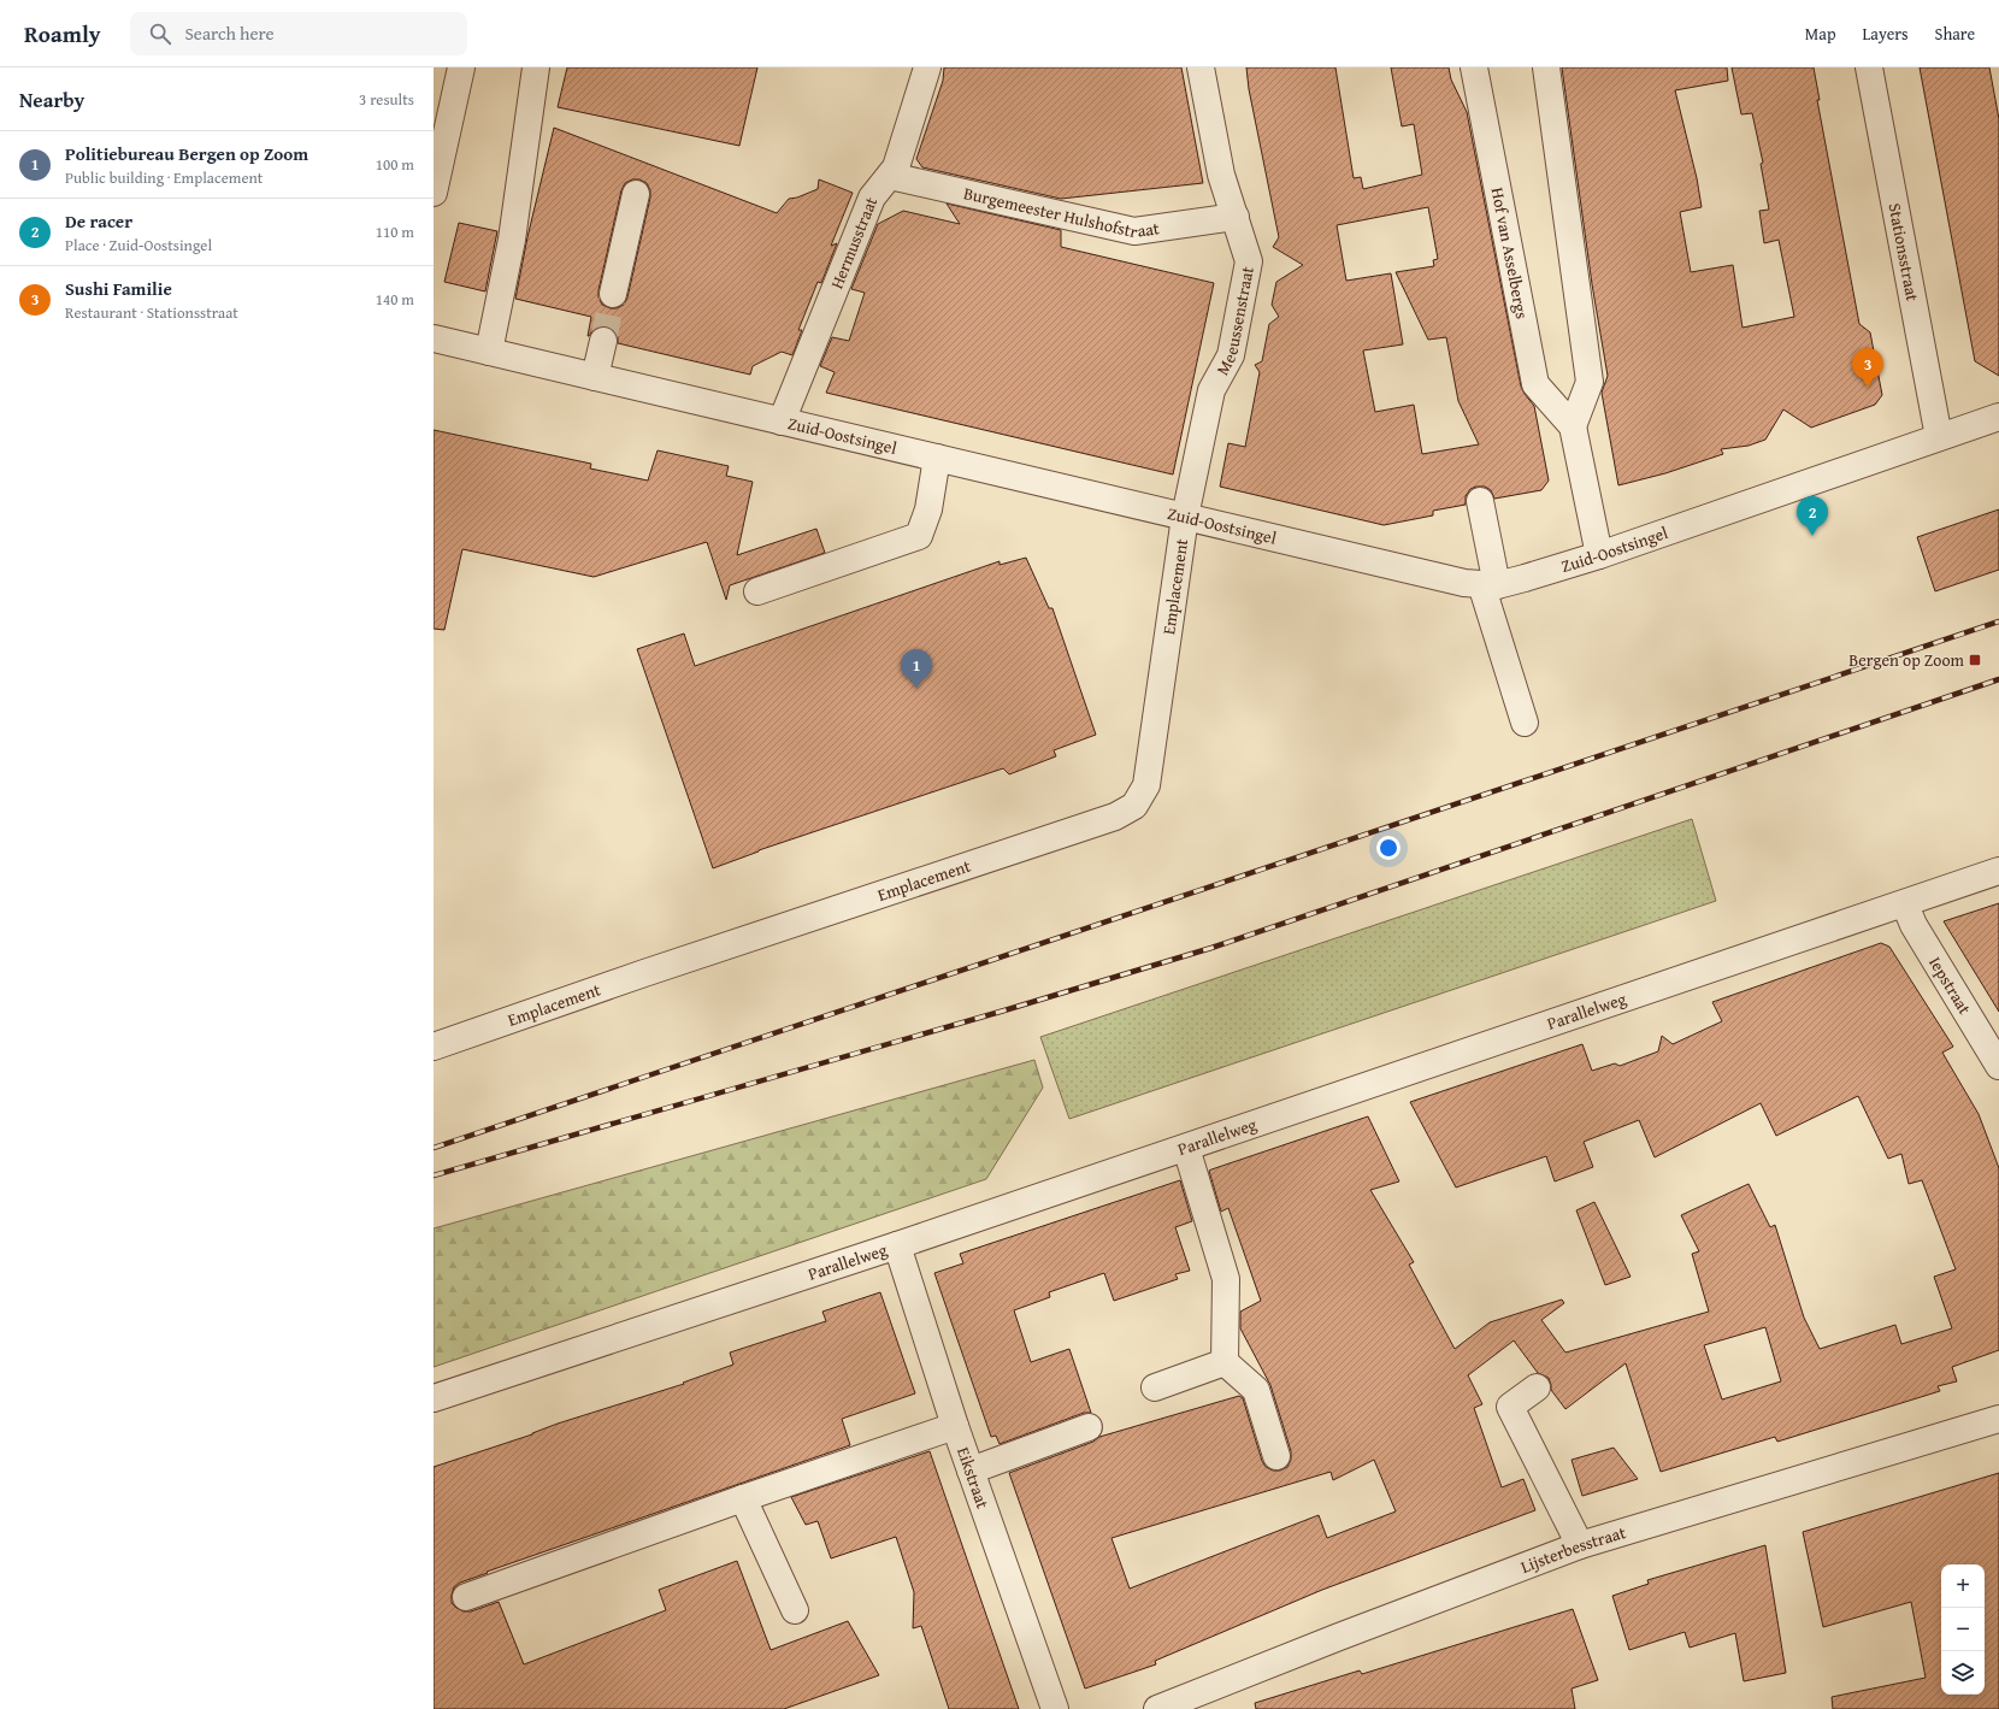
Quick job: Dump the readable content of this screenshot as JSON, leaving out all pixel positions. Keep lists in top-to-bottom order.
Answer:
{
  "streets": {
    "street": [
      "Burgemeester Hulshofstraat",
      "Hermusstraat",
      "Stationsstraat",
      "Hof van Asselbergs",
      "Meeussenstraat",
      "Zuid-Oostsingel",
      "Emplacement",
      "Iepstraat",
      "Parallelweg",
      "Eikstraat",
      "Lijsterbesstraat"
    ]
  },
  "crossings": [
    ["Burgemeester Hulshofstraat", "Hermusstraat"],
    ["Burgemeester Hulshofstraat", "Meeussenstraat"],
    ["Hermusstraat", "Zuid-Oostsingel"],
    ["Stationsstraat", "Zuid-Oostsingel"],
    ["Hof van Asselbergs", "Zuid-Oostsingel"],
    ["Meeussenstraat", "Zuid-Oostsingel"],
    ["Meeussenstraat", "Emplacement"],
    ["Zuid-Oostsingel", "Emplacement"],
    ["Iepstraat", "Parallelweg"],
    ["Parallelweg", "Eikstraat"]
  ],
  "places": {
    "transit": ["Bergen op Zoom"]
  },
  "page": {
    "header": "Roamly",
    "search": "Search here",
    "nav": ["Map", "Layers", "Share"],
    "heading": ["Nearby", "3 results"],
    "list": [
      {
        "mark": "1",
        "name": "Politiebureau Bergen op Zoom",
        "note": "Public building · Emplacement",
        "value": "100 m"
      },
      {
        "mark": "2",
        "name": "De racer",
        "note": "Place · Zuid-Oostsingel",
        "value": "110 m"
      },
      {
        "mark": "3",
        "name": "Sushi Familie",
        "note": "Restaurant · Stationsstraat",
        "value": "140 m"
      }
    ],
    "pins": ["3", "2", "1"],
    "map_buttons": ["+", "−"]
  }
}
